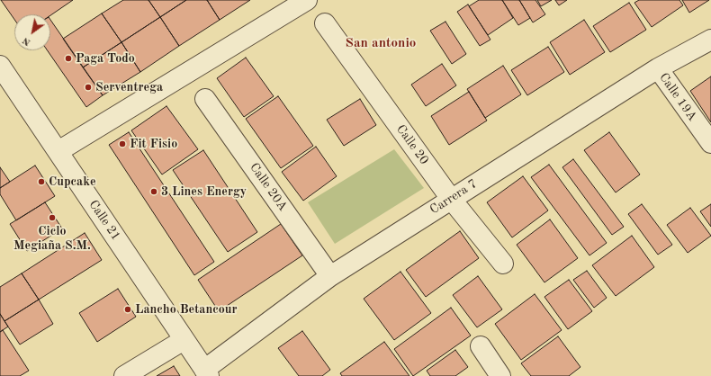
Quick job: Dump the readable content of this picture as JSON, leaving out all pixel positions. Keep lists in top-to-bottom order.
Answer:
{
  "streets": {
    "street": [
      "Calle 19A",
      "Calle 20",
      "Calle 20A",
      "Carrera 7",
      "Calle 21"
    ]
  },
  "crossings": [
    ["Calle 19A", "Carrera 7"],
    ["Calle 20", "Carrera 7"],
    ["Calle 20A", "Carrera 7"],
    ["Carrera 7", "Calle 21"]
  ],
  "districts": ["San antonio"],
  "places": [
    "Paga Todo",
    "Serventrega",
    "Fit Fisio",
    "Cupcake",
    "3 Lines Energy",
    "Ciclo Megiaña S.M.",
    "Lancho Betancour"
  ],
  "north": "bottom left"
}
